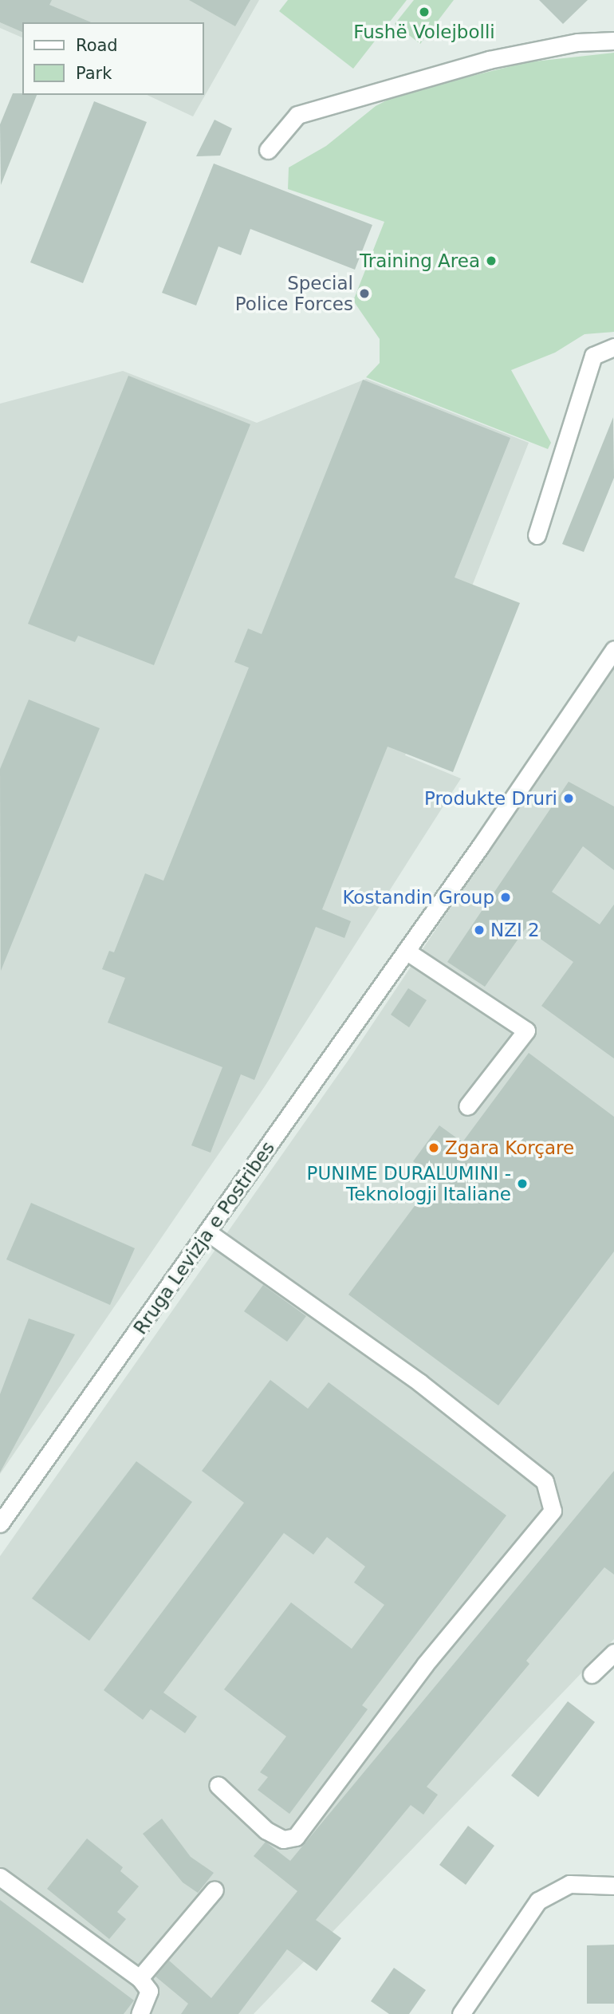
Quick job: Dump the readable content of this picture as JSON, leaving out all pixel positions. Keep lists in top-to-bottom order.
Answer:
{
  "streets": {
    "street": ["Rruga Levizja e Postribes"]
  },
  "places": [
    "Fushë Volejbolli",
    "Training Area",
    "Special Police Forces",
    "Produkte Druri",
    "Kostandin Group",
    "NZI 2",
    "Zgara Korçare",
    "PUNIME DURALUMINI - Teknologji Italiane"
  ],
  "legend": ["Road", "Park"]
}
